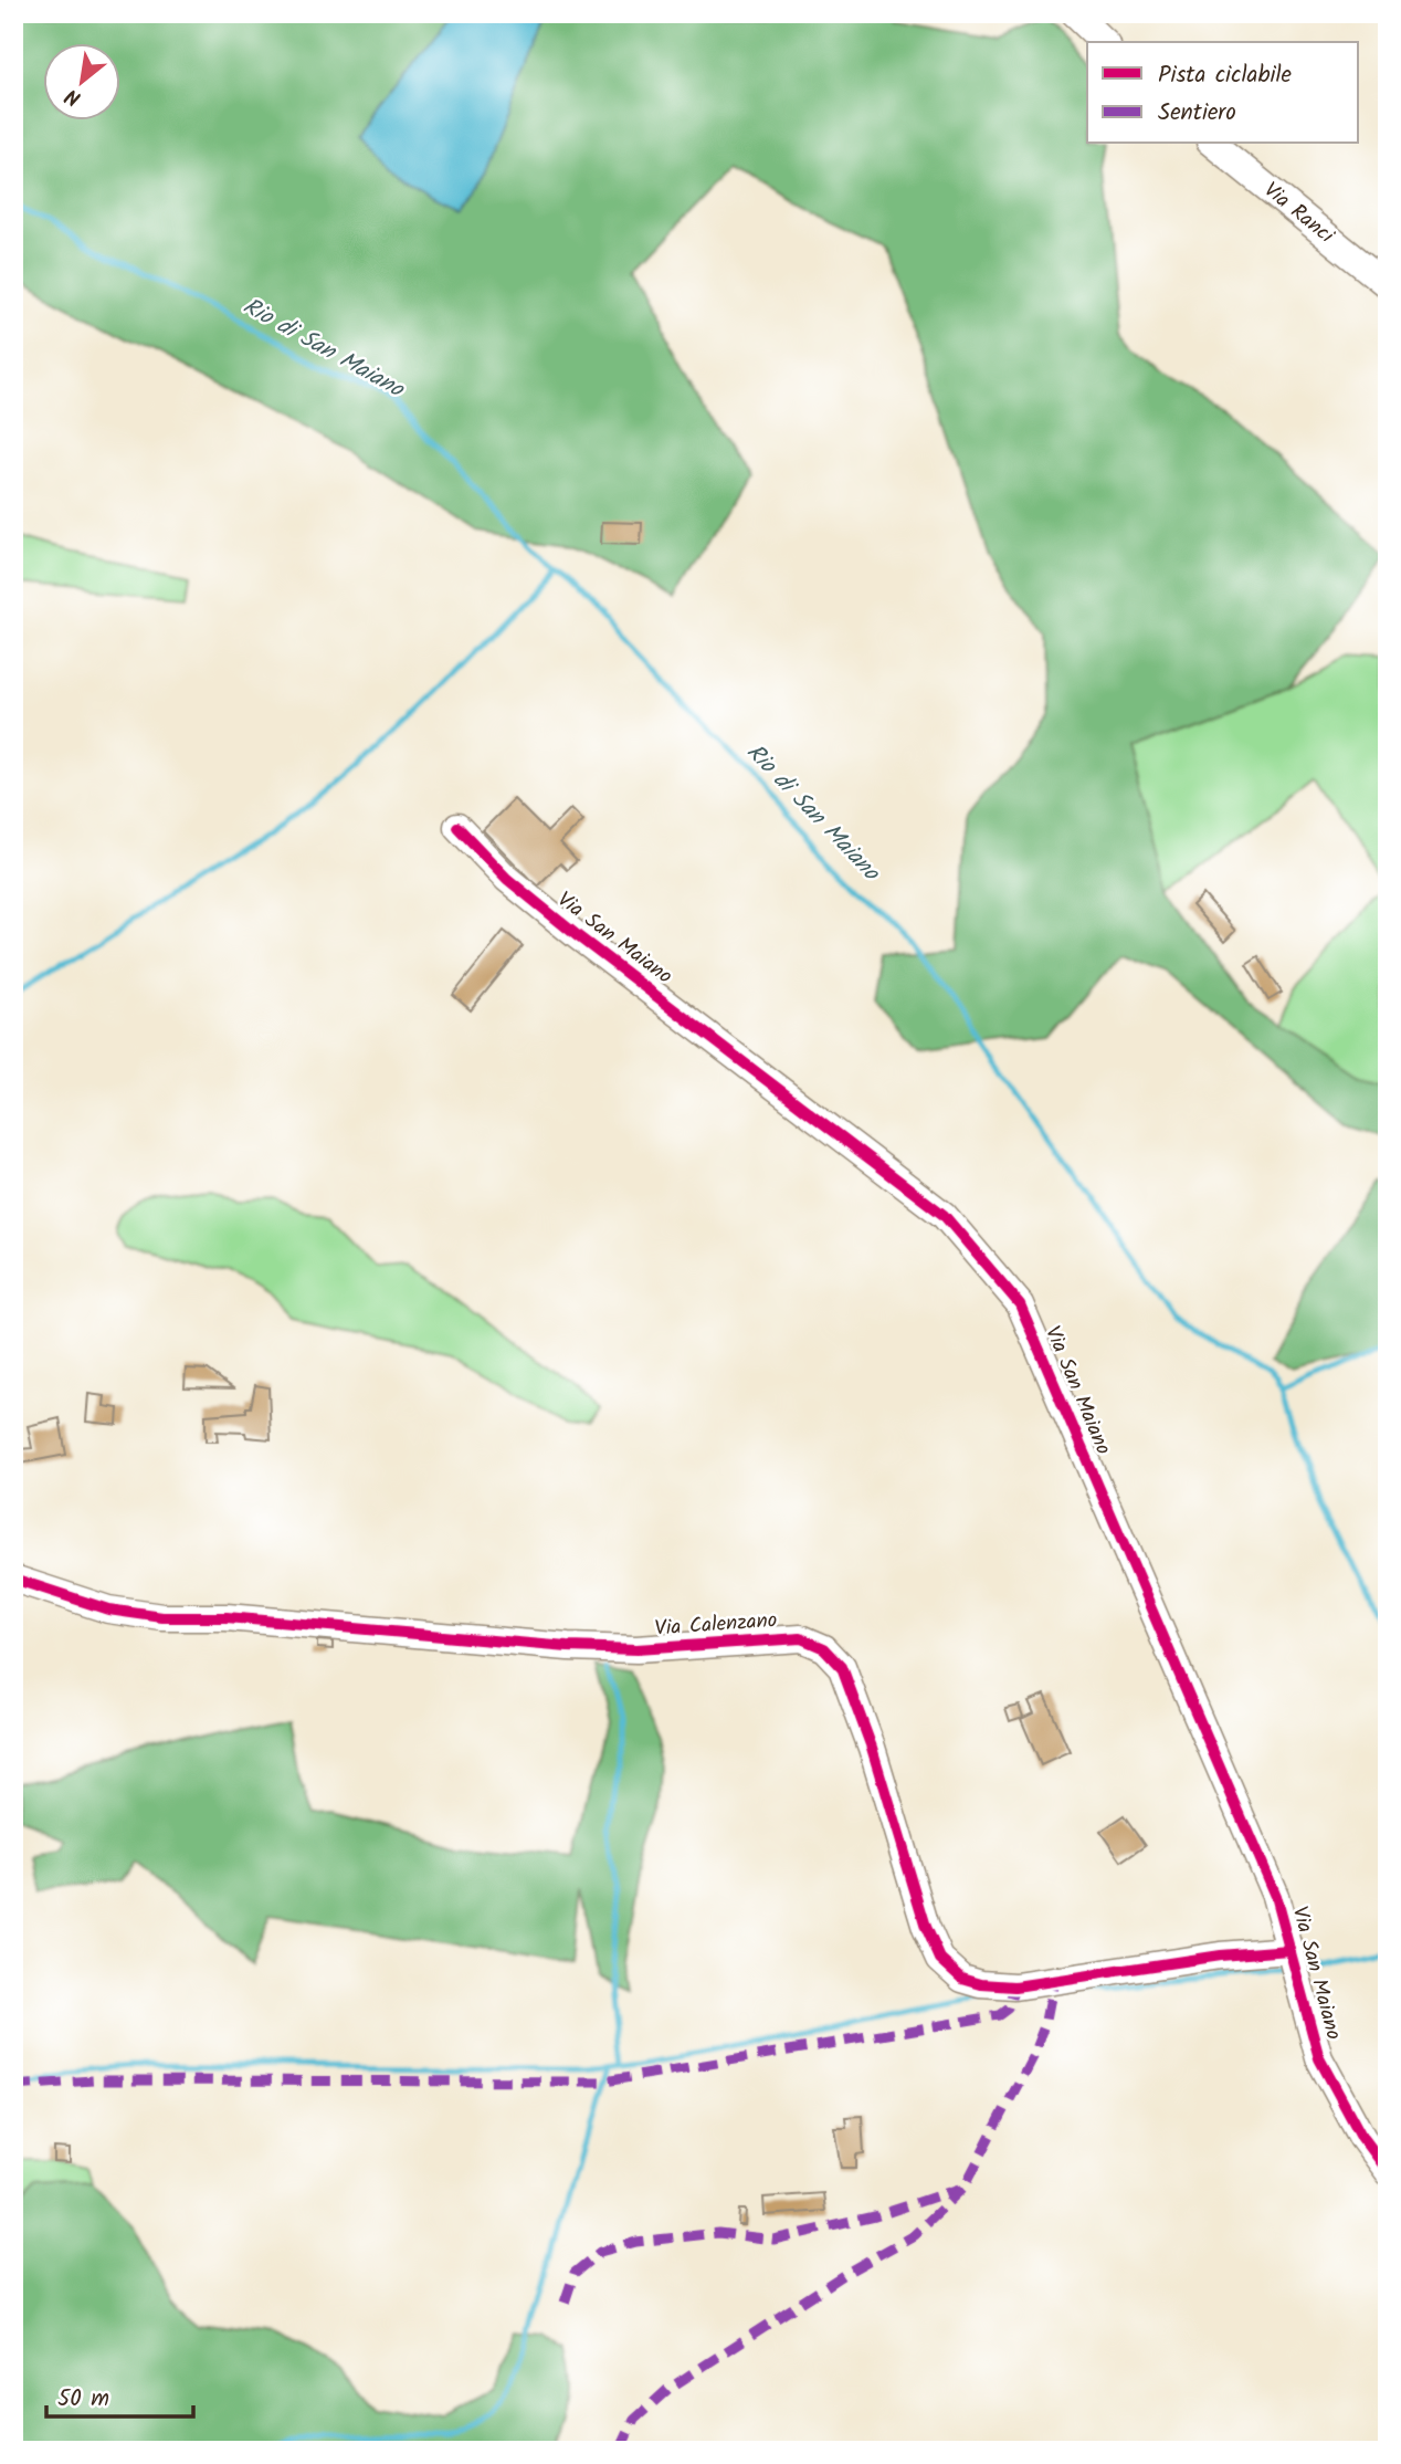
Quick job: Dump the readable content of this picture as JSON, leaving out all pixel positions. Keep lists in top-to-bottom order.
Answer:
{
  "streets": {
    "street": ["Via Ranci", "Via San Maiano", "Via Calenzano"]
  },
  "crossings": [
    ["Via San Maiano", "Via Calenzano"]
  ],
  "water": ["Rio di San Maiano"],
  "legend": ["Pista ciclabile", "Sentiero"],
  "scale_bar": "50 m",
  "north": "bottom left"
}
